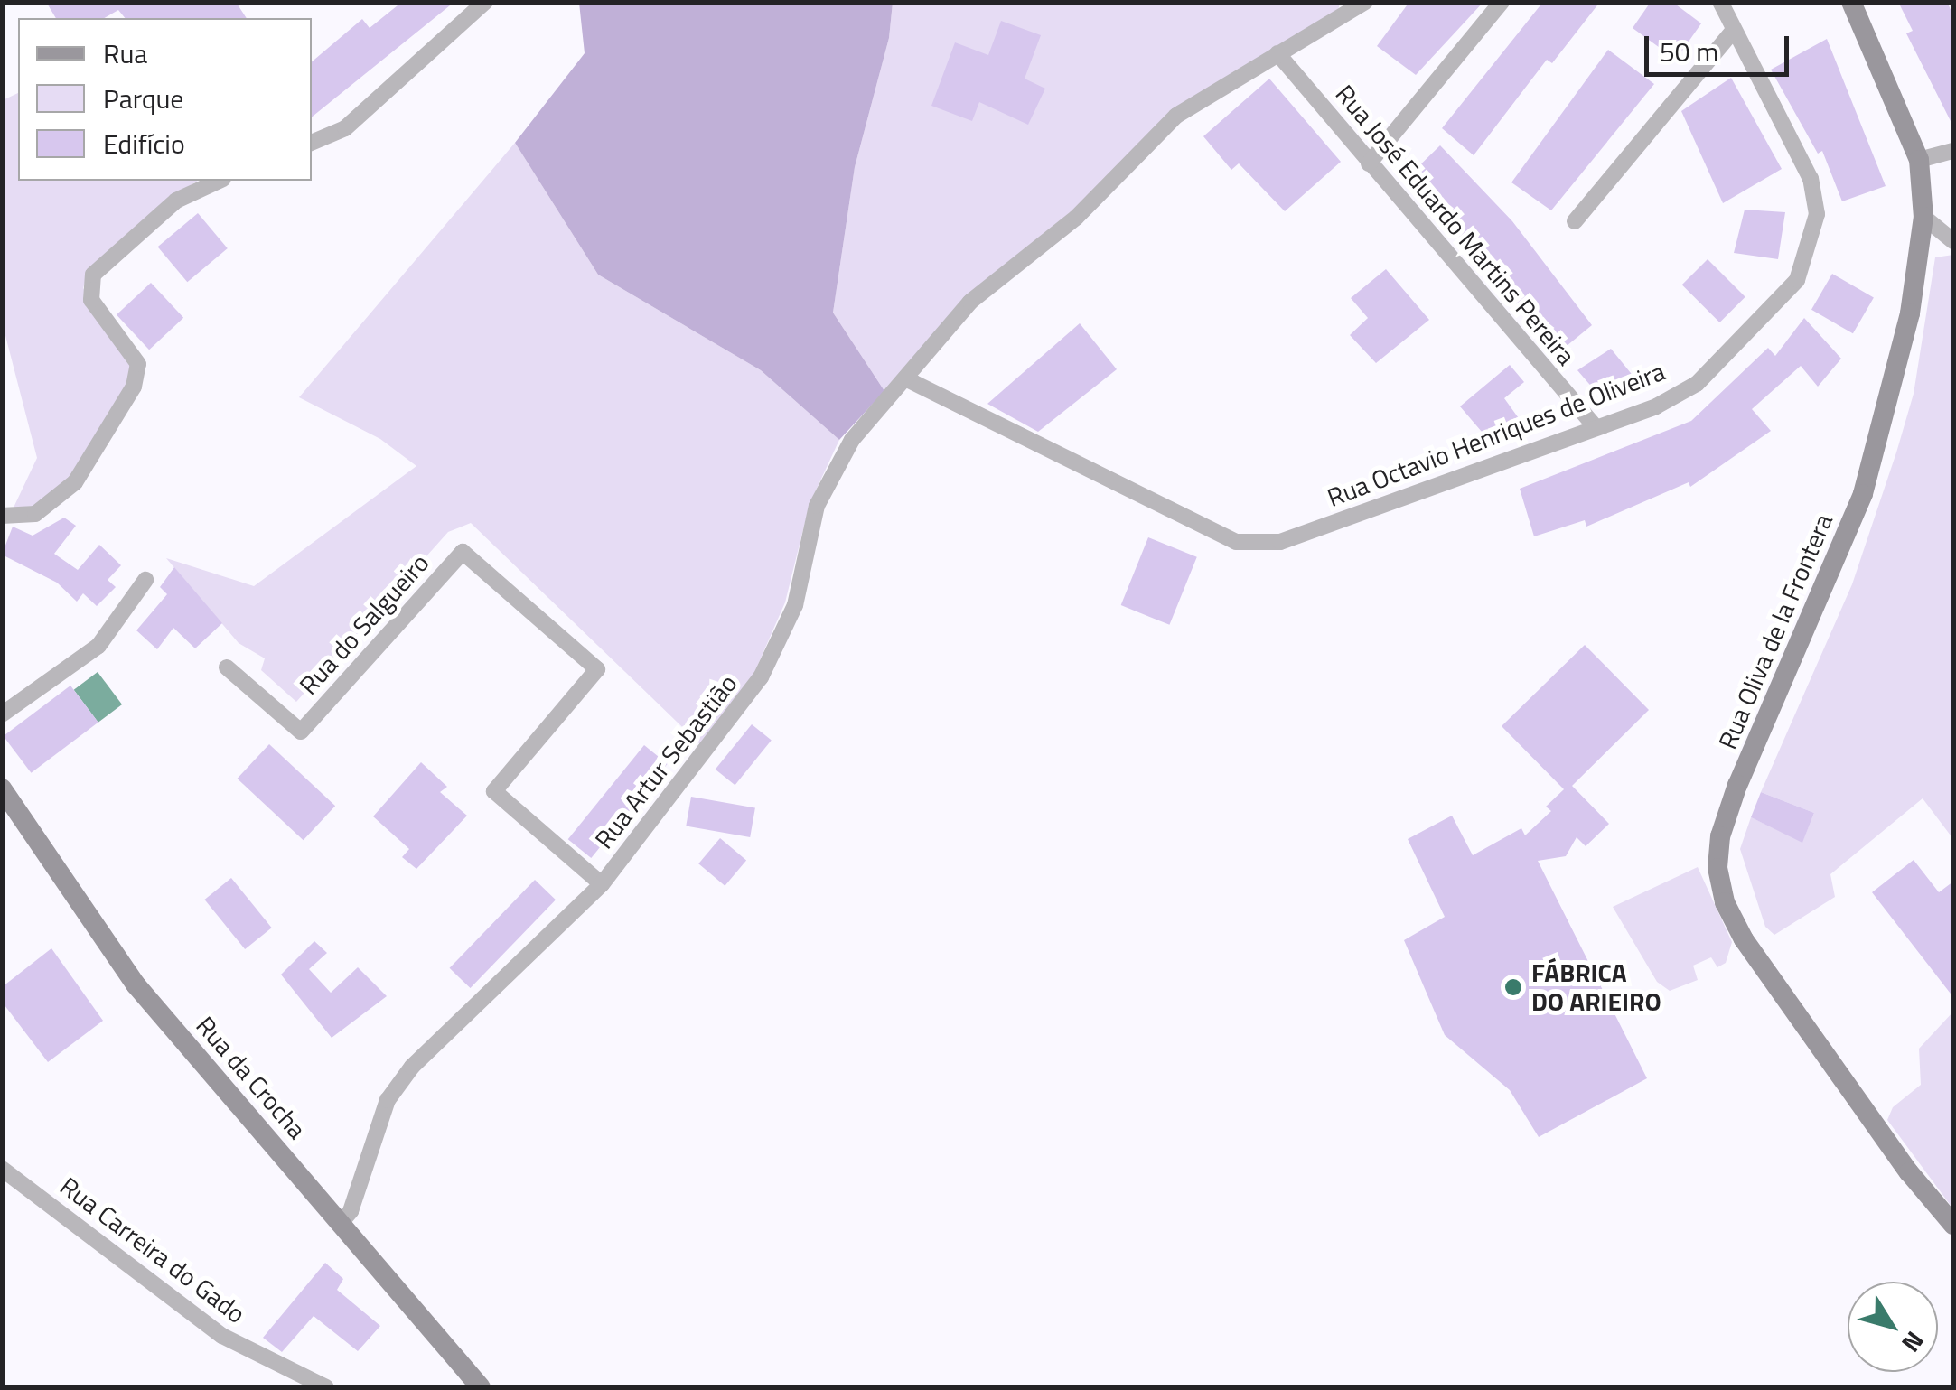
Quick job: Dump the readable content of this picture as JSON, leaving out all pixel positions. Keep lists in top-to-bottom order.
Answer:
{
  "streets": {
    "main road": ["Rua Oliva de la Frontera", "Rua da Crocha"],
    "street": [
      "Rua José Eduardo Martins Pereira",
      "Rua Octavio Henriques de Oliveira",
      "Rua do Salgueiro",
      "Rua Artur Sebastião",
      "Rua Carreira do Gado"
    ]
  },
  "crossings": [
    ["Rua José Eduardo Martins Pereira", "Rua Octavio Henriques de Oliveira"],
    ["Rua José Eduardo Martins Pereira", "Rua Artur Sebastião"],
    ["Rua Octavio Henriques de Oliveira", "Rua Artur Sebastião"],
    ["Rua do Salgueiro", "Rua Artur Sebastião"],
    ["Rua Artur Sebastião", "Rua da Crocha"]
  ],
  "places": ["FÁBRICA DO ARIEIRO"],
  "legend": ["Rua", "Parque", "Edifício"],
  "scale_bar": "50 m",
  "north": "bottom right"
}
